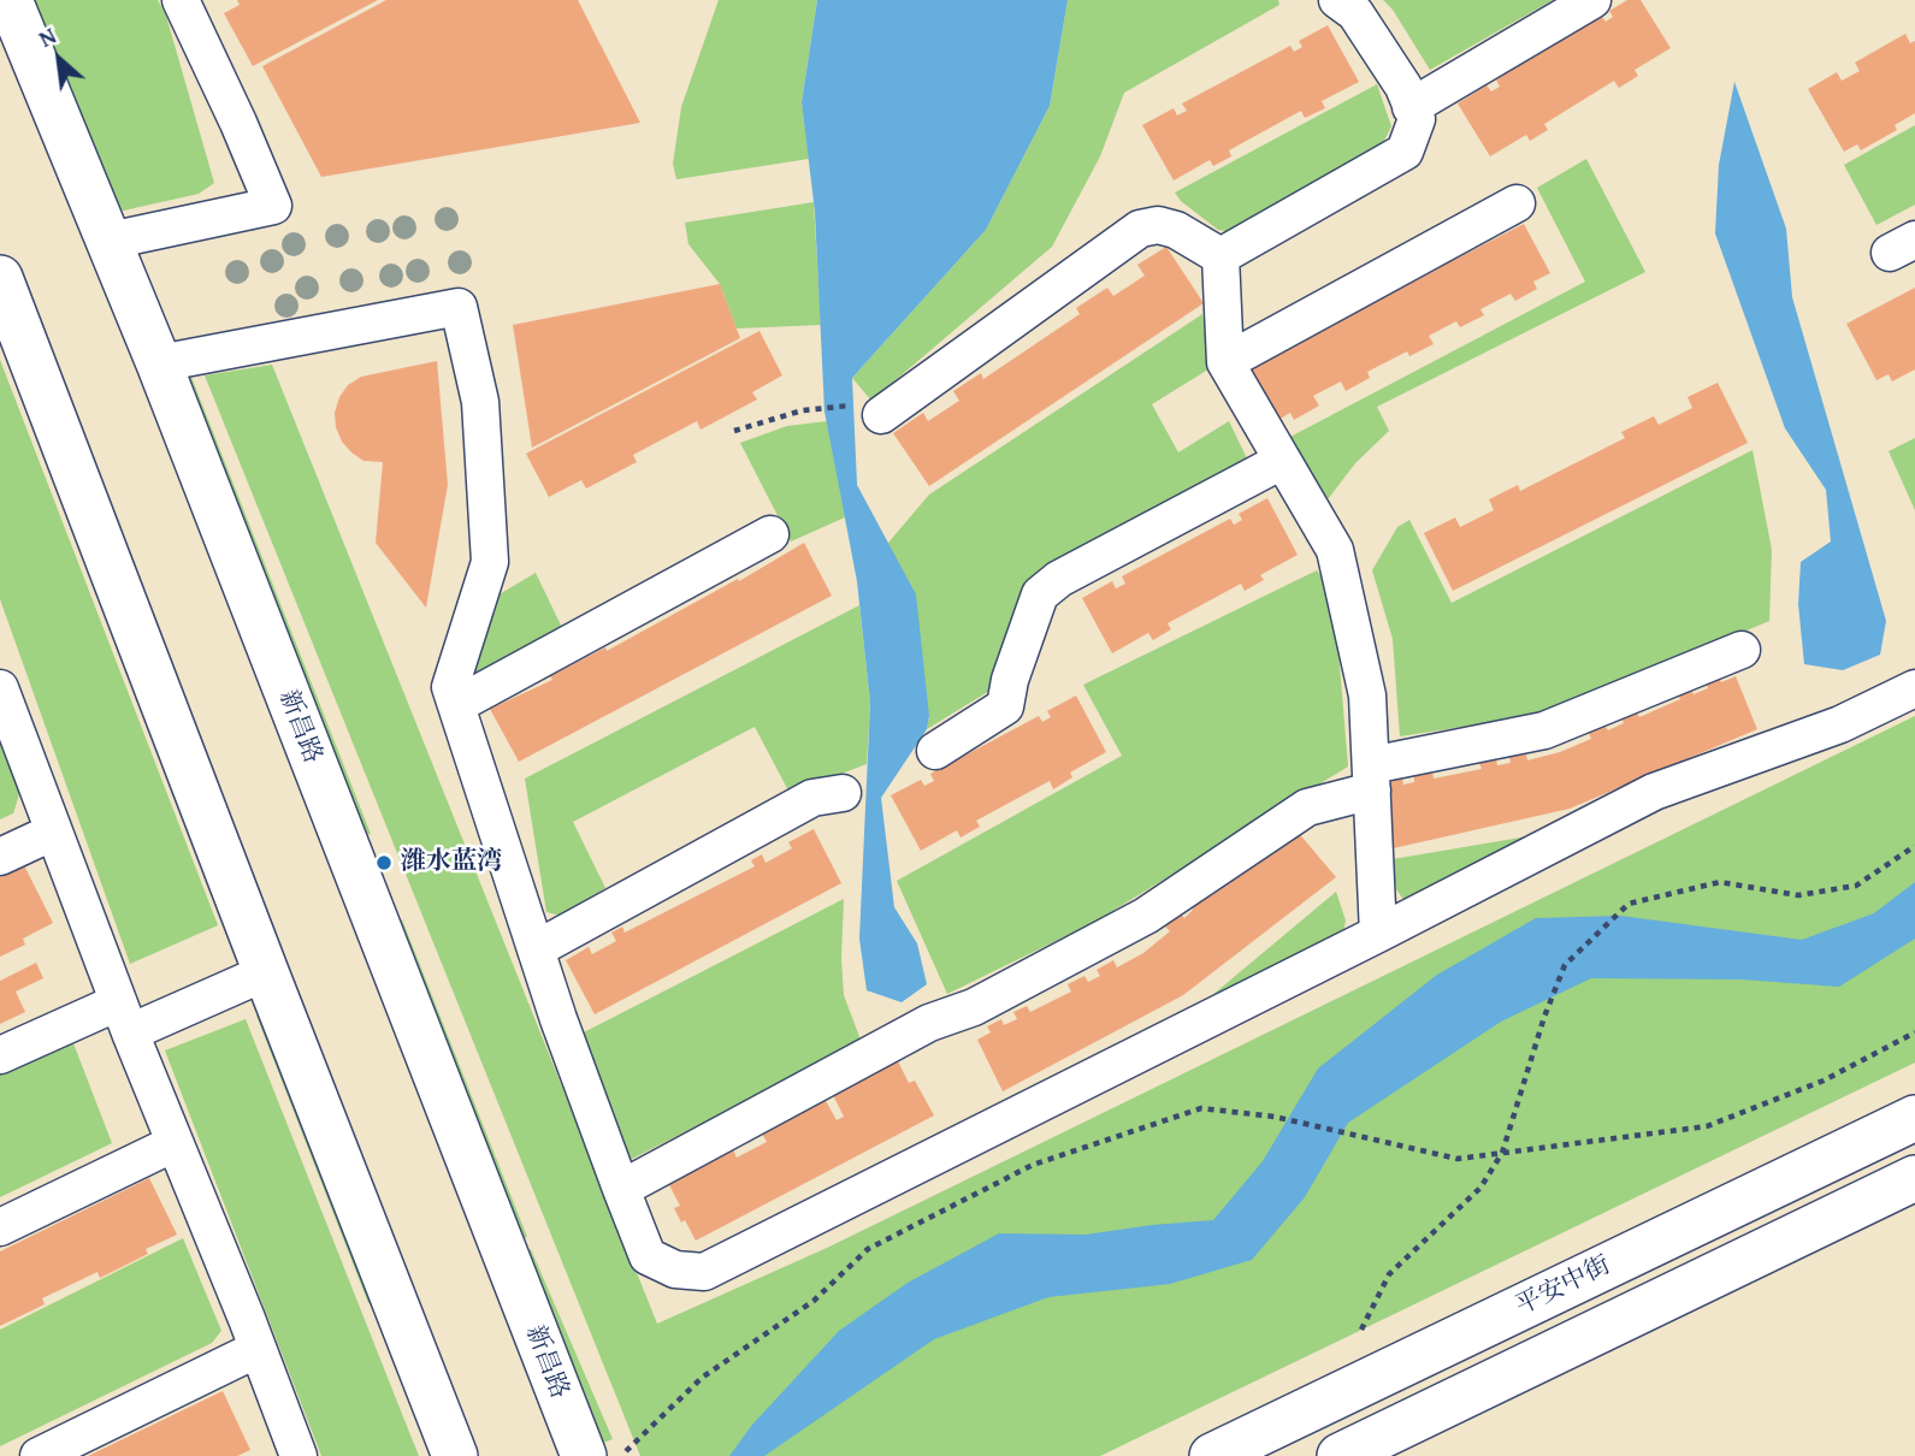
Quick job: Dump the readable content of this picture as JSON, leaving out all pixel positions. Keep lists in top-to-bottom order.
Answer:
{
  "streets": {
    "main road": ["新昌路", "平安中街"]
  },
  "places": ["潍水蓝湾"],
  "north": "top left"
}
